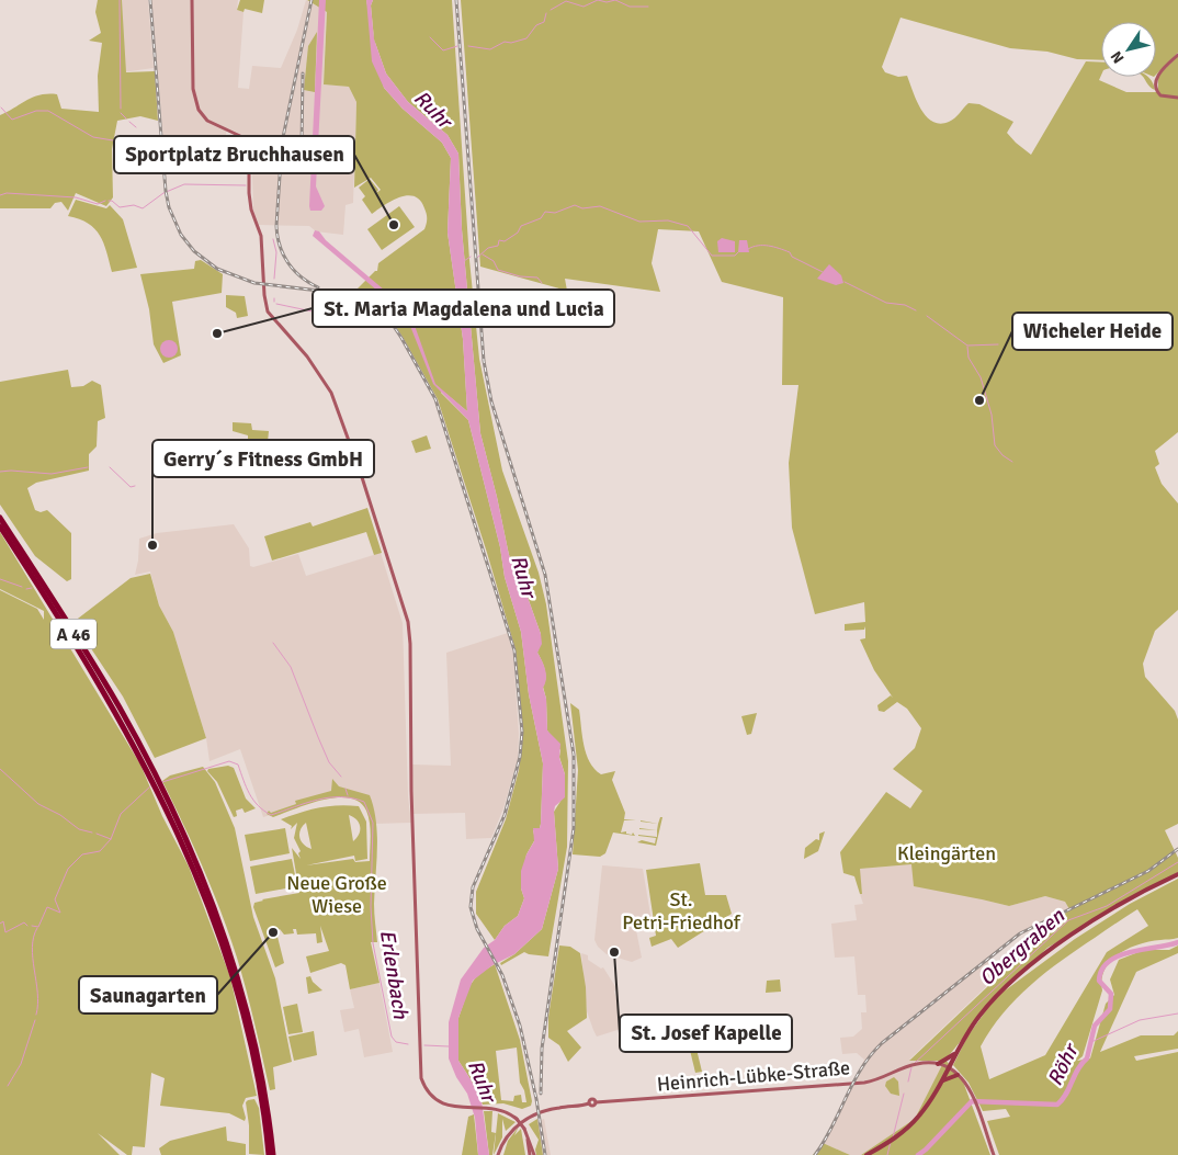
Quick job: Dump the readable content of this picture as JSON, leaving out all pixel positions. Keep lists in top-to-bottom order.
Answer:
{
  "streets": {
    "highway": ["A 46"],
    "street": ["Heinrich-Lübke-Straße"]
  },
  "water": [
    "Ruhr",
    "Obergraben",
    "Erlenbach",
    "Röhr"
  ],
  "parks": ["Kleingärten", "Neue Große Wiese", "St. Petri-Friedhof"],
  "places": [
    "Sportplatz Bruchhausen",
    "St. Maria Magdalena und Lucia",
    "Wicheler Heide",
    "Gerry´s Fitness GmbH",
    "Saunagarten",
    "St. Josef Kapelle"
  ],
  "north": "bottom left"
}
